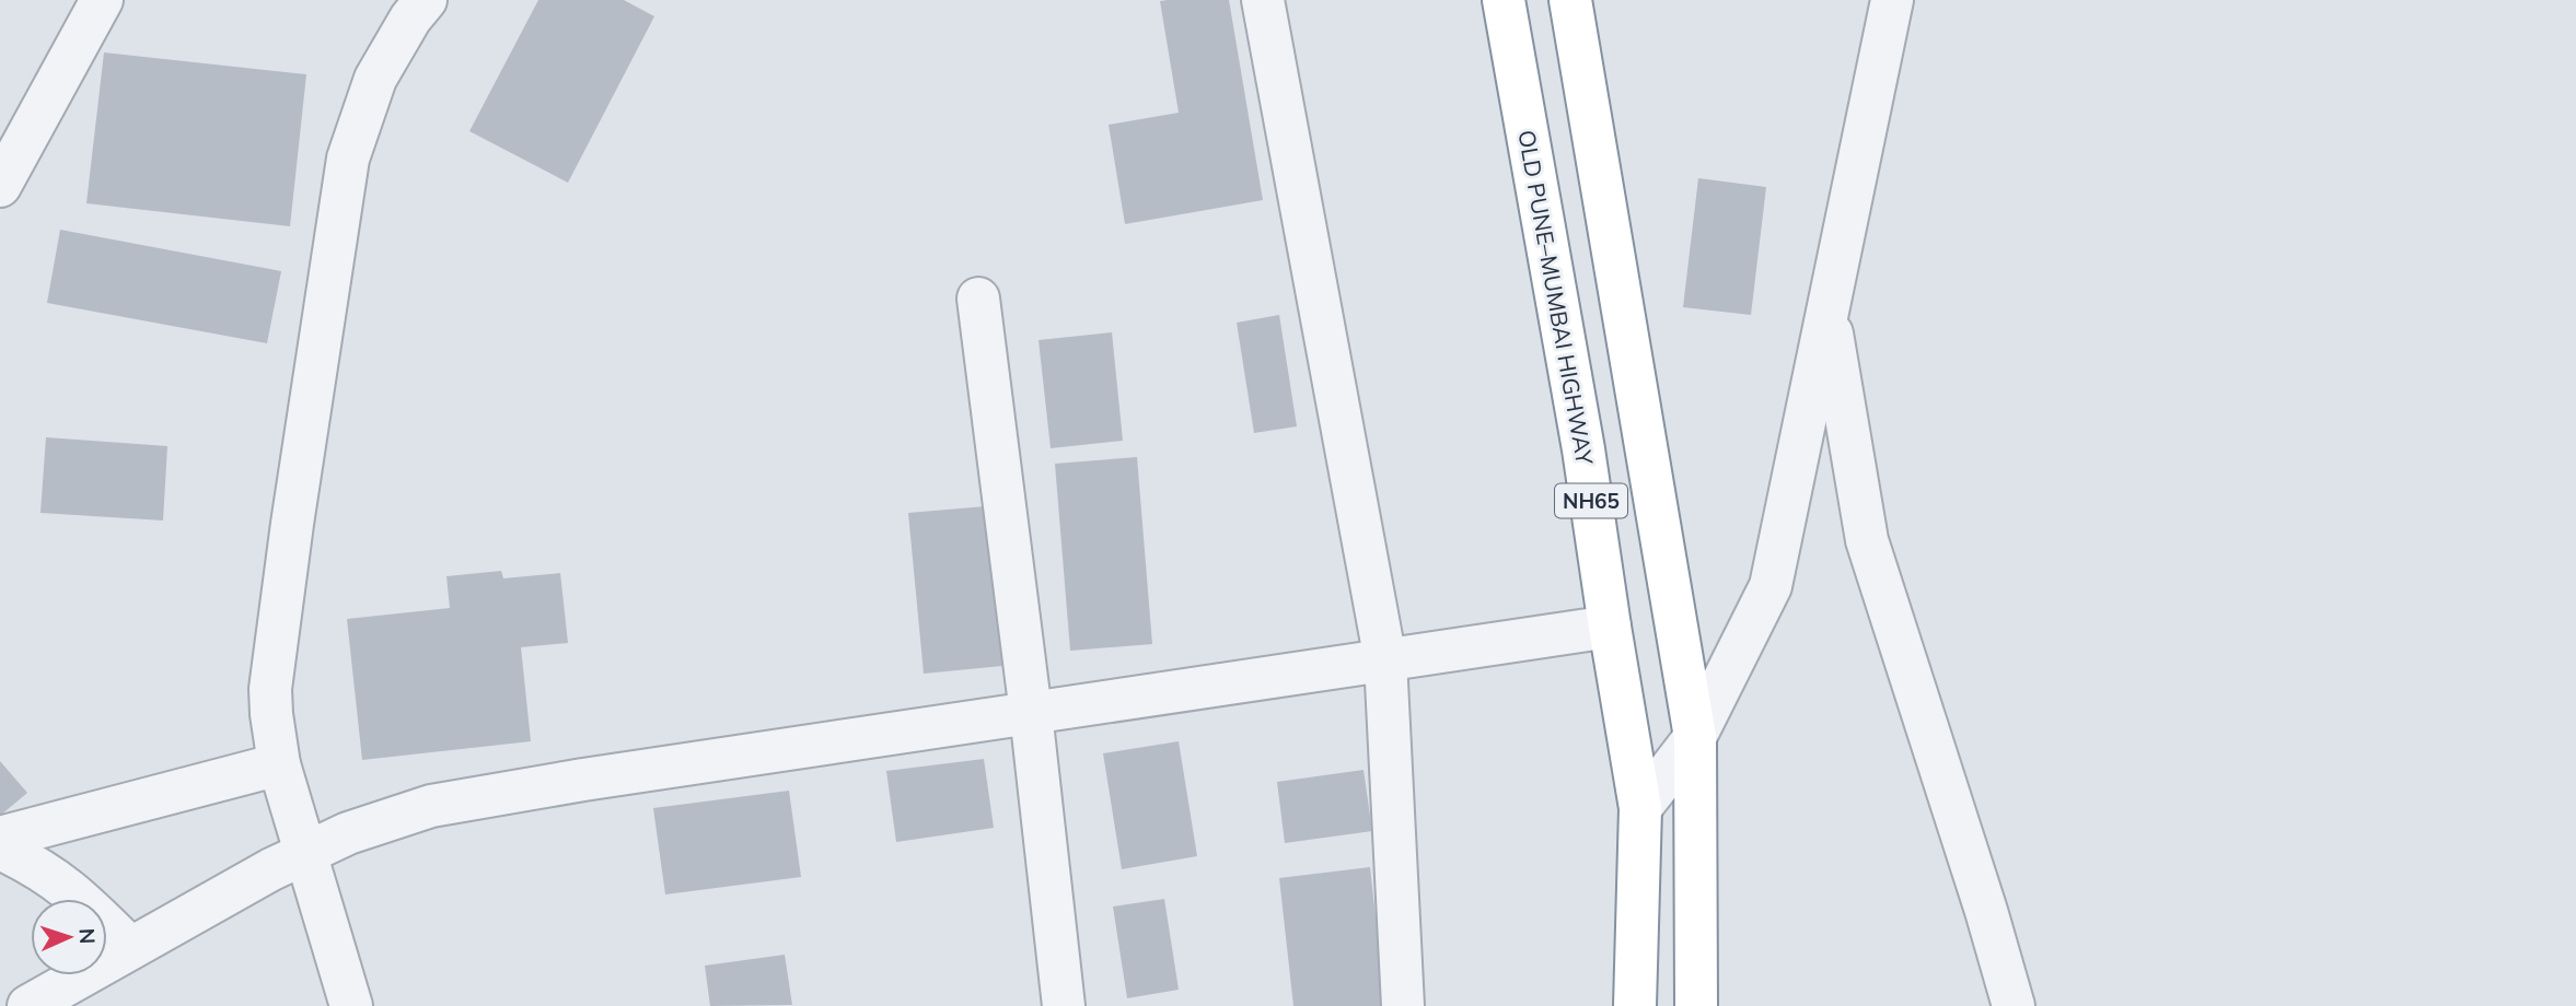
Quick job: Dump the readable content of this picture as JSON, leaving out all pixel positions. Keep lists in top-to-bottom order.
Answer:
{
  "streets": {
    "highway": ["OLD PUNE–MUMBAI HIGHWAY", "NH65"]
  },
  "north": "right"
}
